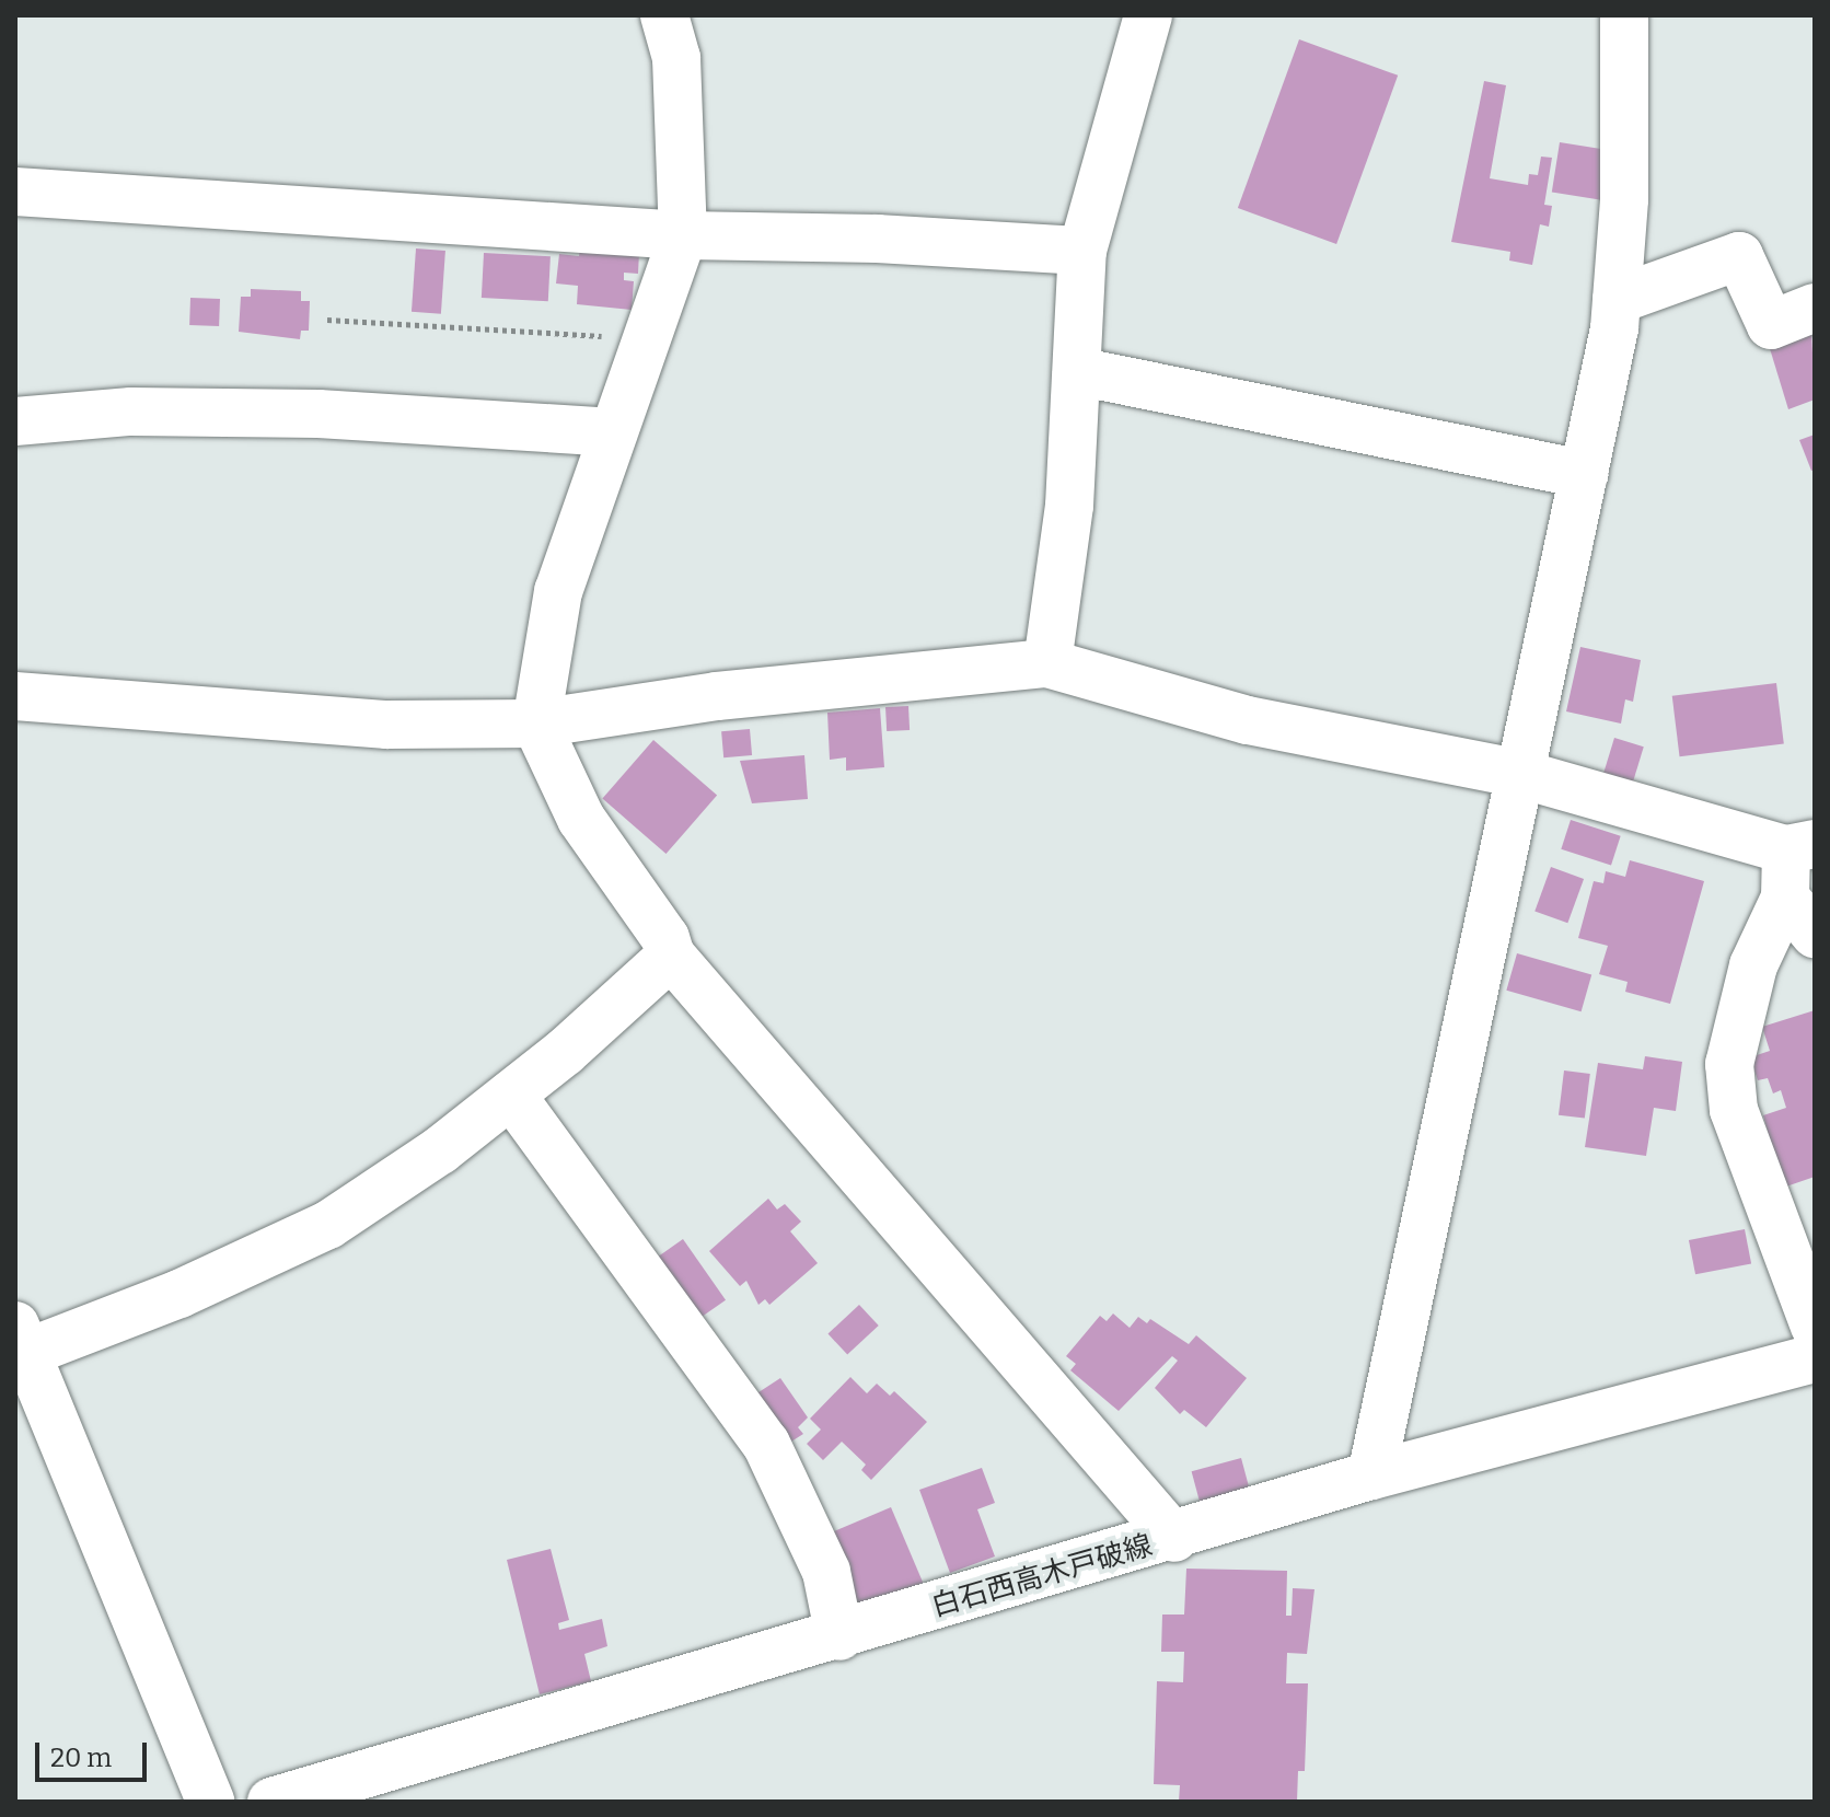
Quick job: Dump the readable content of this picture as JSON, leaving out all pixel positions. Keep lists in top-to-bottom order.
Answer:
{
  "streets": {
    "street": ["白石西高木戸破線"]
  },
  "scale_bar": "20 m"
}
